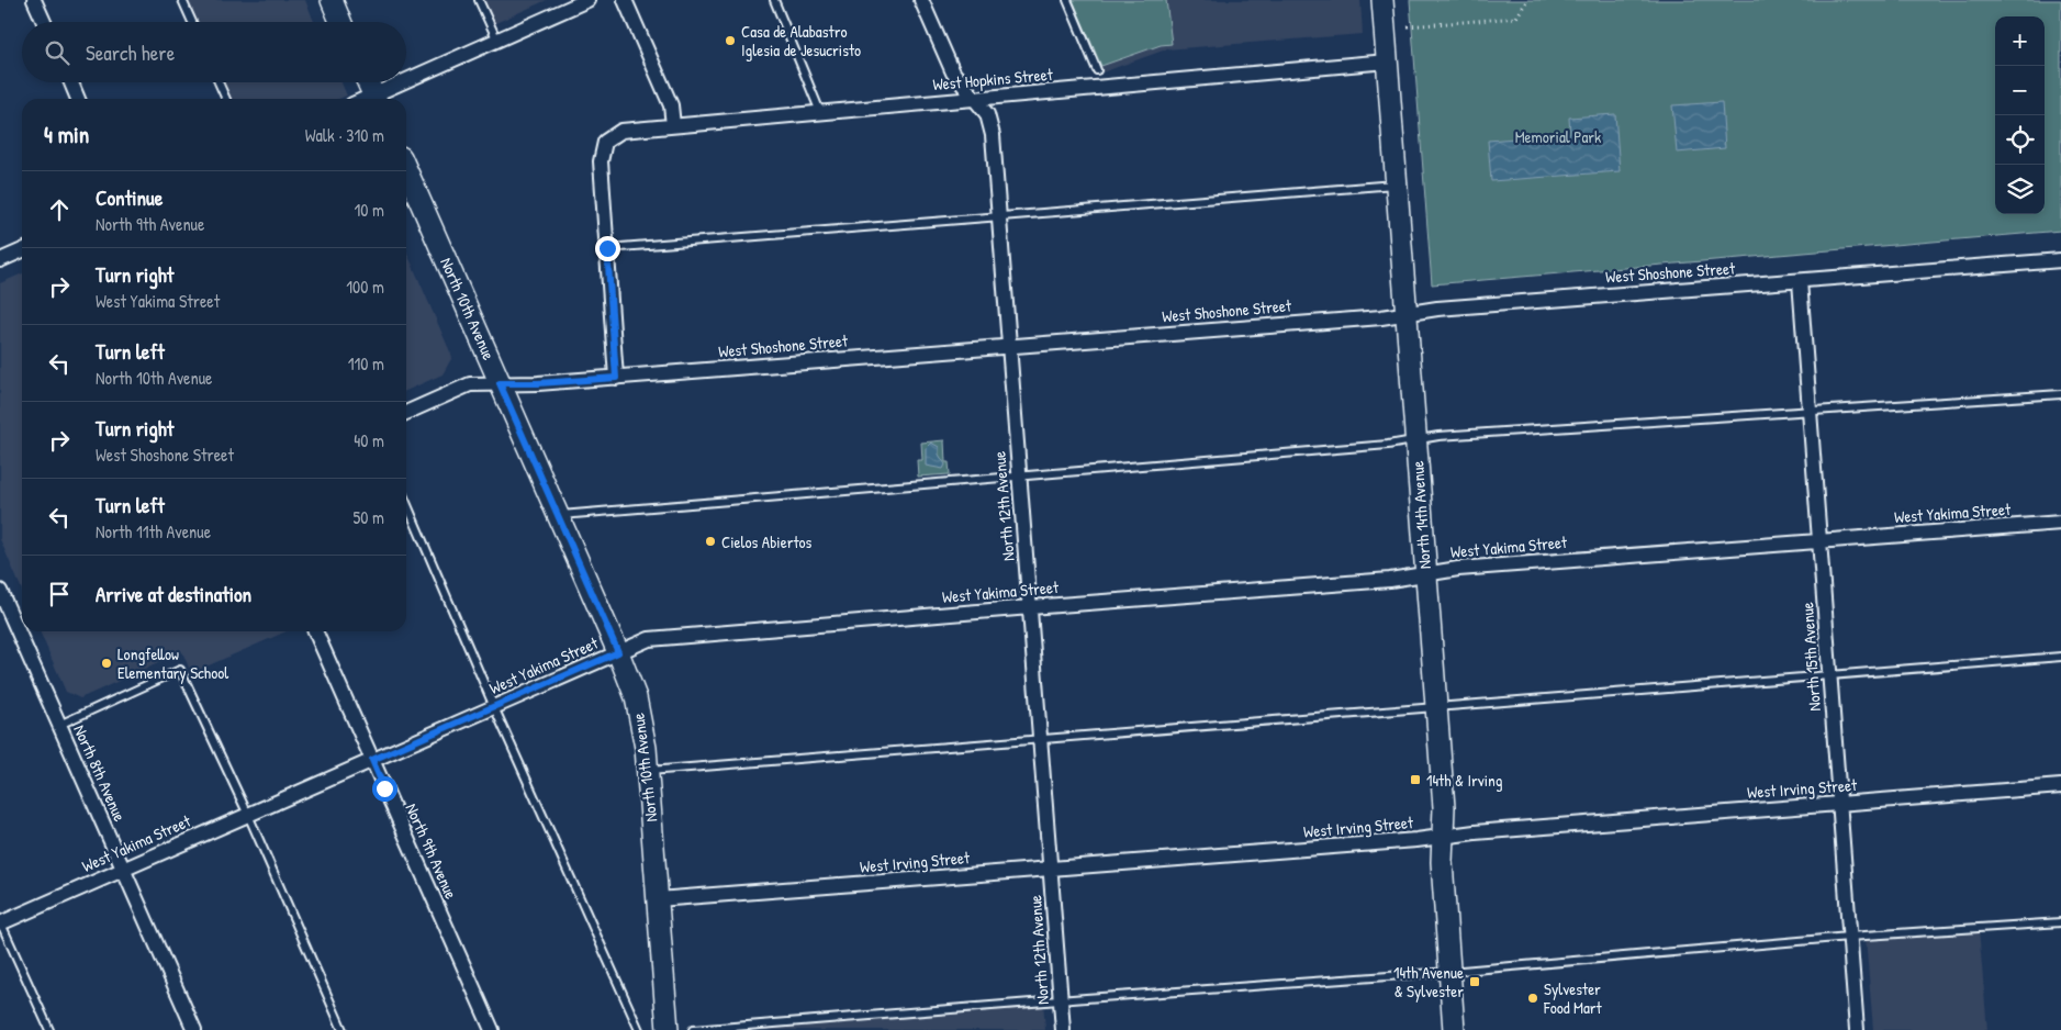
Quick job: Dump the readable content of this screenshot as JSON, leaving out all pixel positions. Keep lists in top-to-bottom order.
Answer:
{
  "streets": {
    "street": [
      "West Hopkins Street",
      "West Shoshone Street",
      "North 10th Avenue",
      "North 12th Avenue",
      "West Yakima Street",
      "North 14th Avenue",
      "North 15th Avenue",
      "North 8th Avenue",
      "West Irving Street",
      "North 9th Avenue"
    ]
  },
  "crossings": [
    ["West Hopkins Street", "North 12th Avenue"],
    ["West Hopkins Street", "North 14th Avenue"],
    ["West Shoshone Street", "North 10th Avenue"],
    ["West Shoshone Street", "North 12th Avenue"],
    ["West Shoshone Street", "North 14th Avenue"],
    ["West Shoshone Street", "North 15th Avenue"],
    ["North 10th Avenue", "West Yakima Street"],
    ["North 10th Avenue", "West Irving Street"],
    ["North 12th Avenue", "West Yakima Street"],
    ["North 12th Avenue", "West Irving Street"],
    ["West Yakima Street", "North 14th Avenue"],
    ["West Yakima Street", "North 15th Avenue"],
    ["West Yakima Street", "North 8th Avenue"],
    ["West Yakima Street", "North 9th Avenue"],
    ["North 14th Avenue", "West Irving Street"],
    ["North 15th Avenue", "West Irving Street"]
  ],
  "parks": ["Memorial Park"],
  "places": {
    "other": [
      "Casa de Alabastro Iglesia de Jesucristo",
      "Cielos Abiertos",
      "Longfellow Elementary School",
      "Sylvester Food Mart"
    ],
    "transit": ["14th & Irving", "14th Avenue & Sylvester"]
  },
  "page": {
    "map_buttons": ["+", "−"],
    "search": "Search here",
    "heading": ["4 min", "Walk · 310 m"],
    "list": [
      ["Continue", "North 9th Avenue", "10 m"],
      ["Turn right", "West Yakima Street", "100 m"],
      ["Turn left", "North 10th Avenue", "110 m"],
      ["Turn right", "West Shoshone Street", "40 m"],
      ["Turn left", "North 11th Avenue", "50 m"],
      "Arrive at destination"
    ]
  }
}
